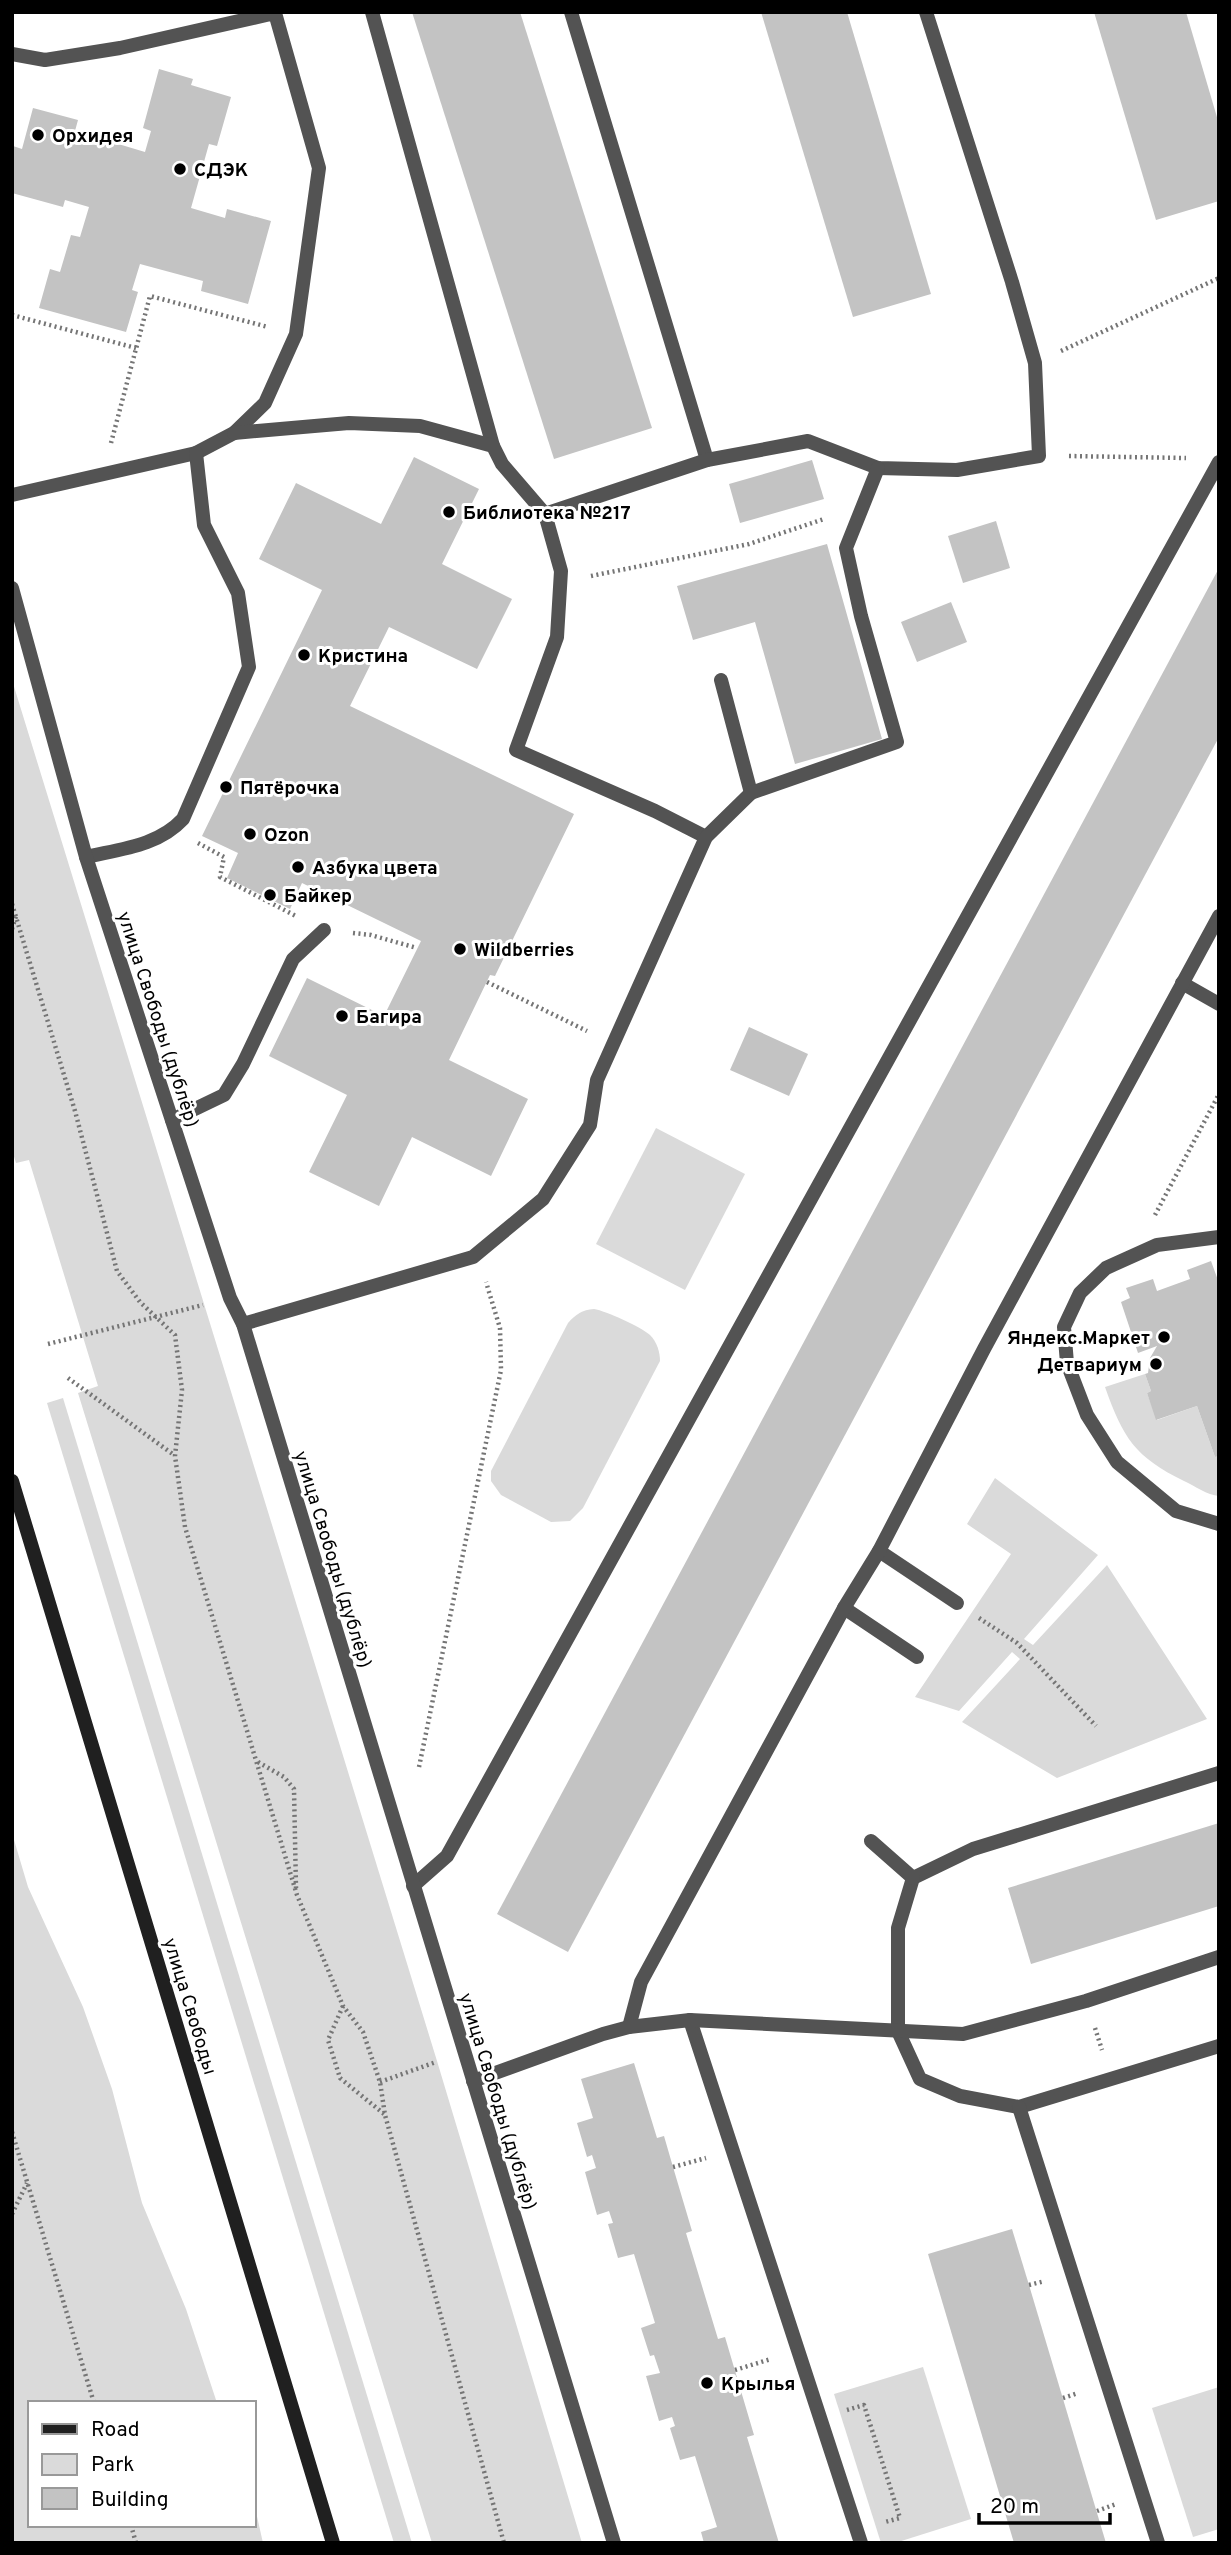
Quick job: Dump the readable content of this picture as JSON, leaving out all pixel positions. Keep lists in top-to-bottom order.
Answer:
{
  "streets": {
    "main road": ["улица Свободы"],
    "street": ["улица Свободы (дублёр)"]
  },
  "places": [
    "Орхидея",
    "СДЭК",
    "Библиотека №217",
    "Кристина",
    "Пятёрочка",
    "Ozon",
    "Азбука цвета",
    "Байкер",
    "Wildberries",
    "Багира",
    "Яндекс.Маркет",
    "Детвариум",
    "Крылья"
  ],
  "legend": ["Road", "Park", "Building"],
  "scale_bar": "20 m"
}
